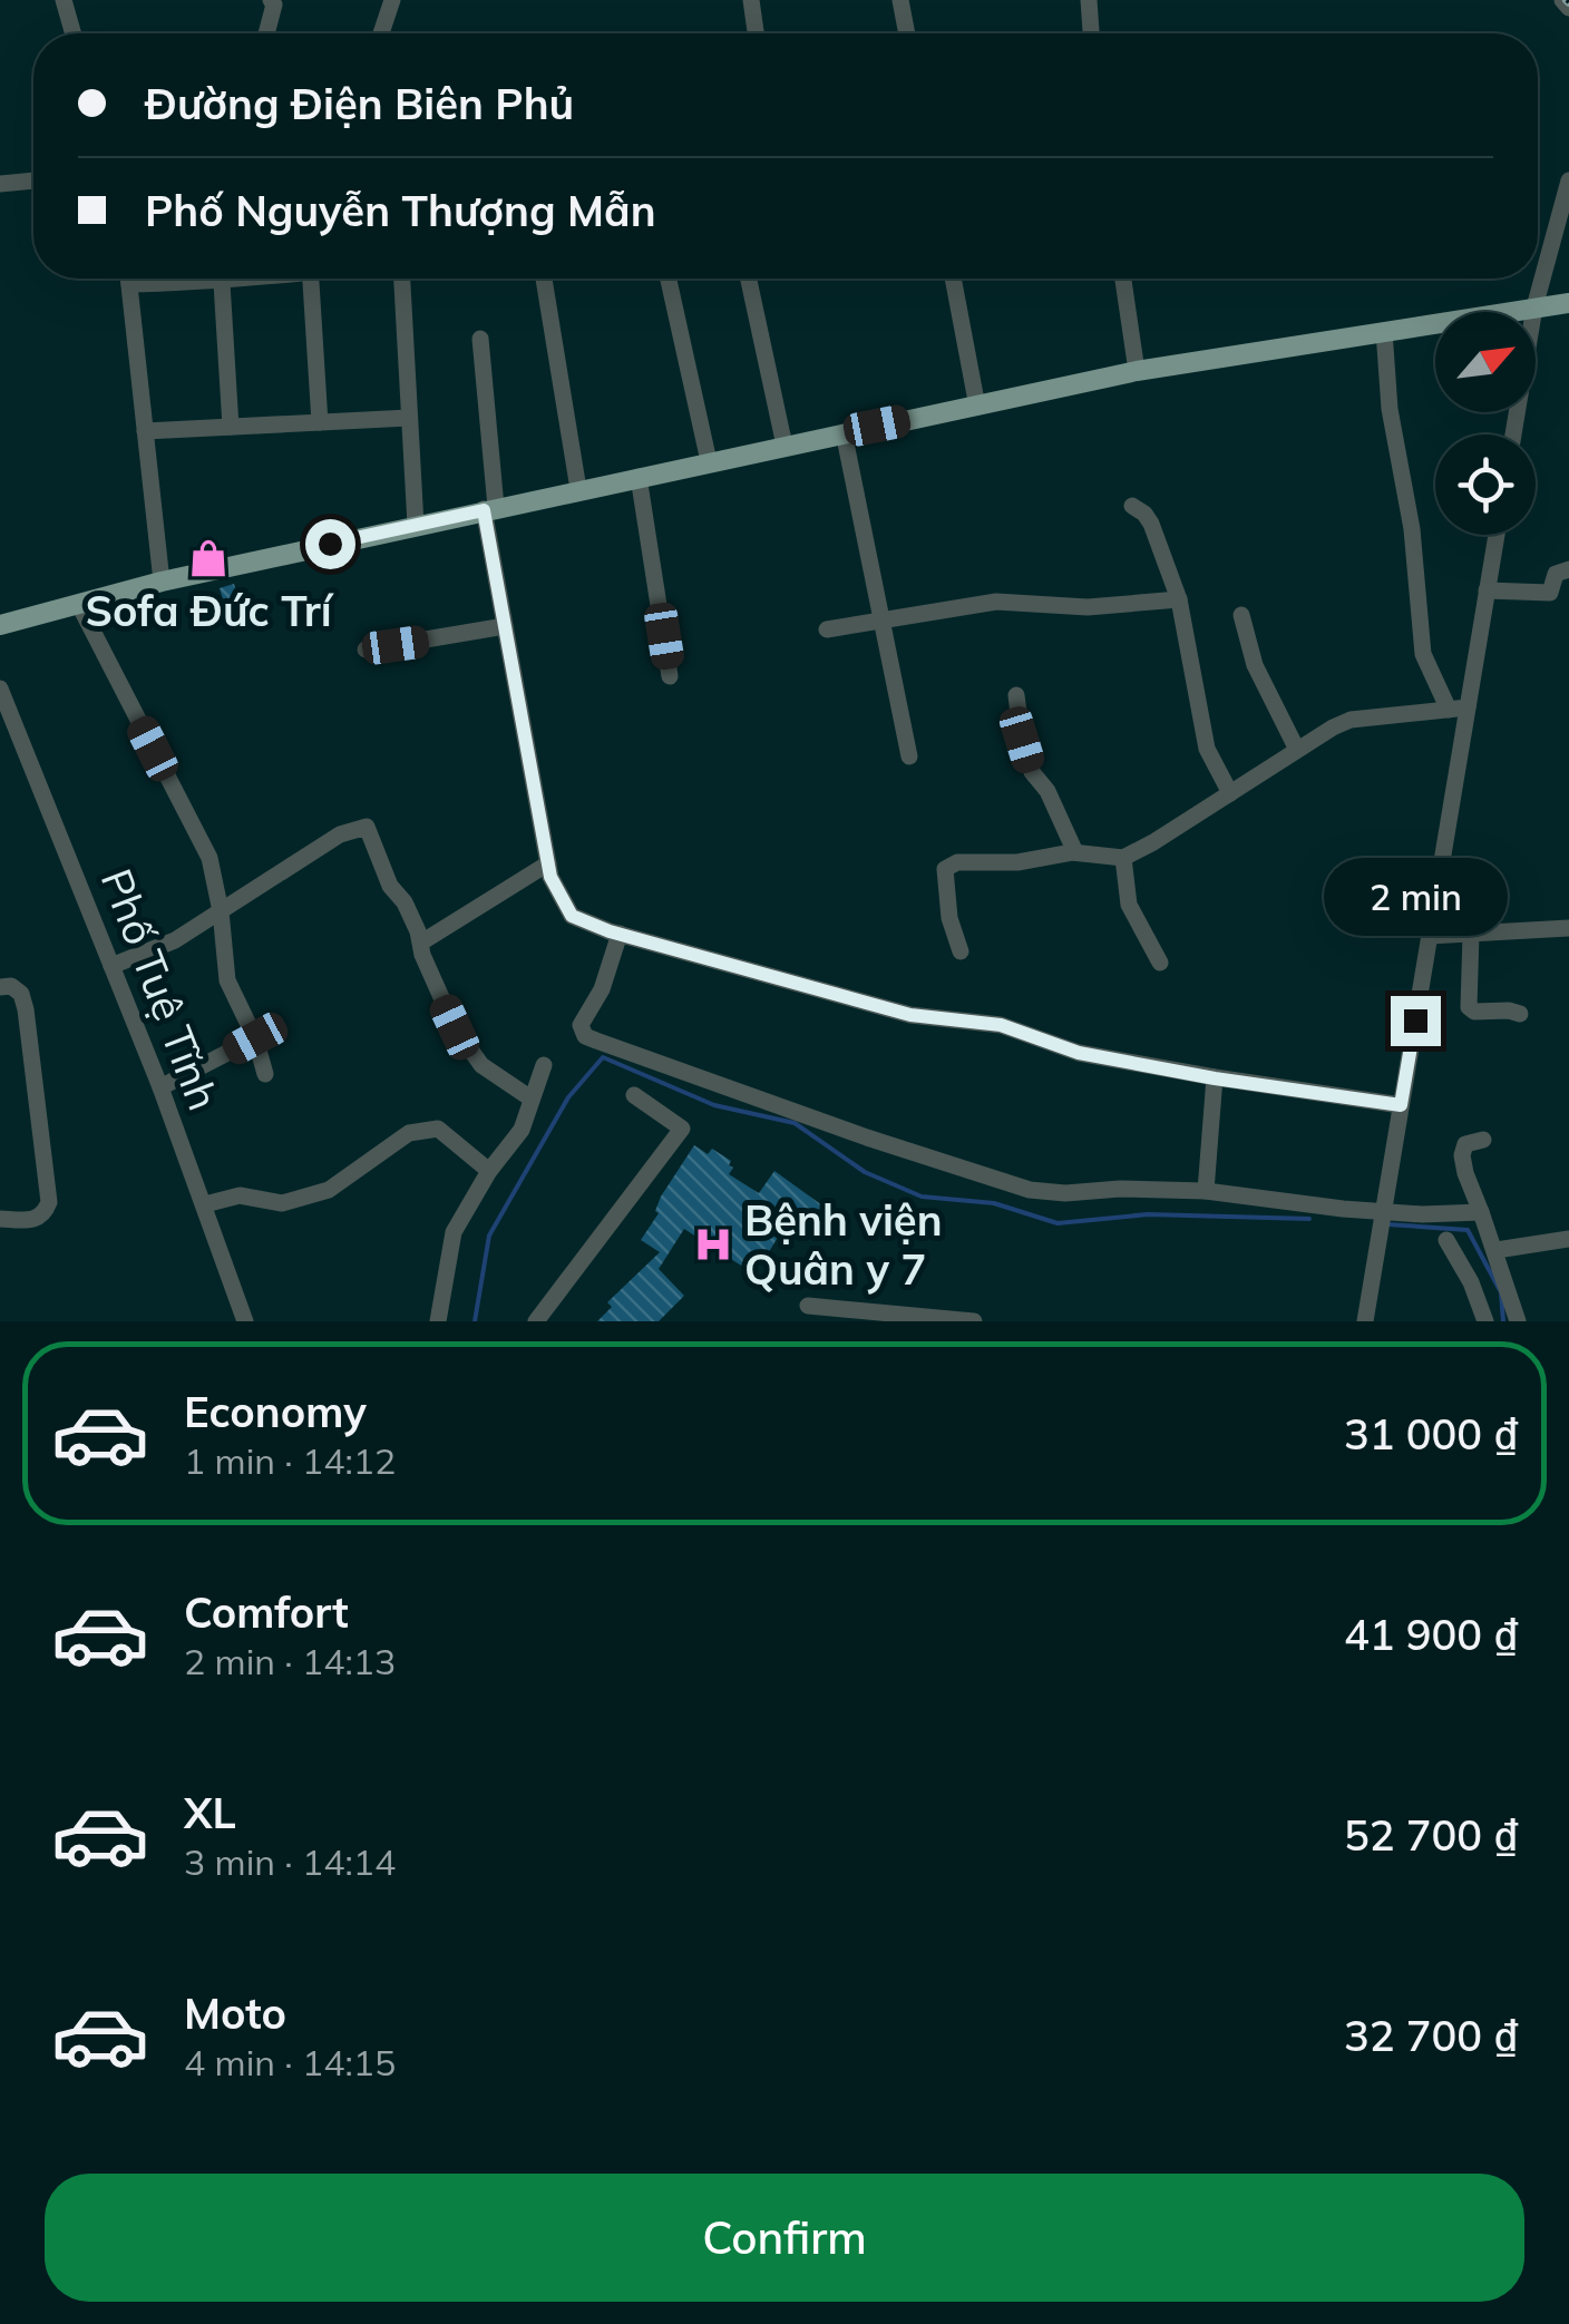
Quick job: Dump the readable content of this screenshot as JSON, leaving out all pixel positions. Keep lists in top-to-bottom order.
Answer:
{
  "streets": {
    "street": ["Phố Tuệ Tĩnh"]
  },
  "places": {
    "shop": ["Sofa Đức Trí"],
    "hospital": ["Bệnh viện Quân y 7"]
  },
  "north": "top right",
  "page": {
    "banner": ["Đường Điện Biên Phủ", "Phố Nguyễn Thượng Mẫn"],
    "bubble": "2 min",
    "list": [
      {
        "name": "Economy",
        "note": "1 min · 14:12",
        "value": "31 000 ₫"
      },
      {
        "name": "Comfort",
        "note": "2 min · 14:13",
        "value": "41 900 ₫"
      },
      {
        "name": "XL",
        "note": "3 min · 14:14",
        "value": "52 700 ₫"
      },
      {
        "name": "Moto",
        "note": "4 min · 14:15",
        "value": "32 700 ₫"
      }
    ],
    "buttons": "Confirm"
  }
}
